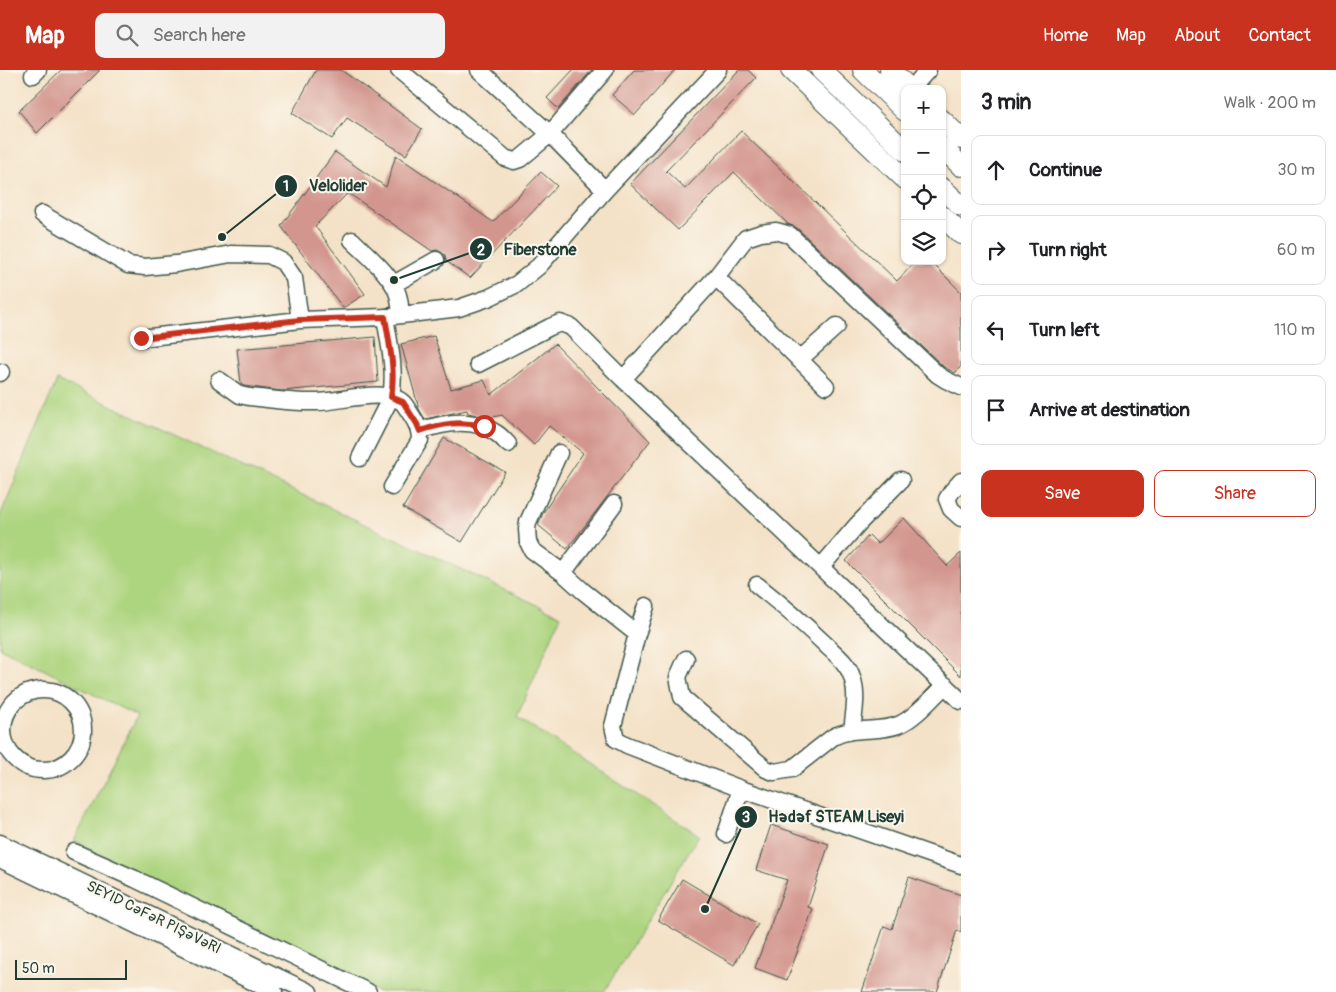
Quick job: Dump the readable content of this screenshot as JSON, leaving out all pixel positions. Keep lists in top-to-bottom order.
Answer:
{
  "streets": {
    "street": ["SEYID CƏFƏR PIŞƏVƏRI"]
  },
  "places": ["Velolider", "Fiberstone", "Hədəf STEAM Liseyi"],
  "scale_bar": "50 m",
  "page": {
    "header": "Map",
    "search": "Search here",
    "nav": [
      "Home",
      "Map",
      "About",
      "Contact"
    ],
    "heading": ["3 min", "Walk · 200 m"],
    "map_buttons": ["+", "−"],
    "list": [
      ["Continue", "30 m"],
      ["Turn right", "60 m"],
      ["Turn left", "110 m"],
      "Arrive at destination"
    ],
    "buttons": ["Save", "Share"],
    "scale": "50 m"
  }
}
